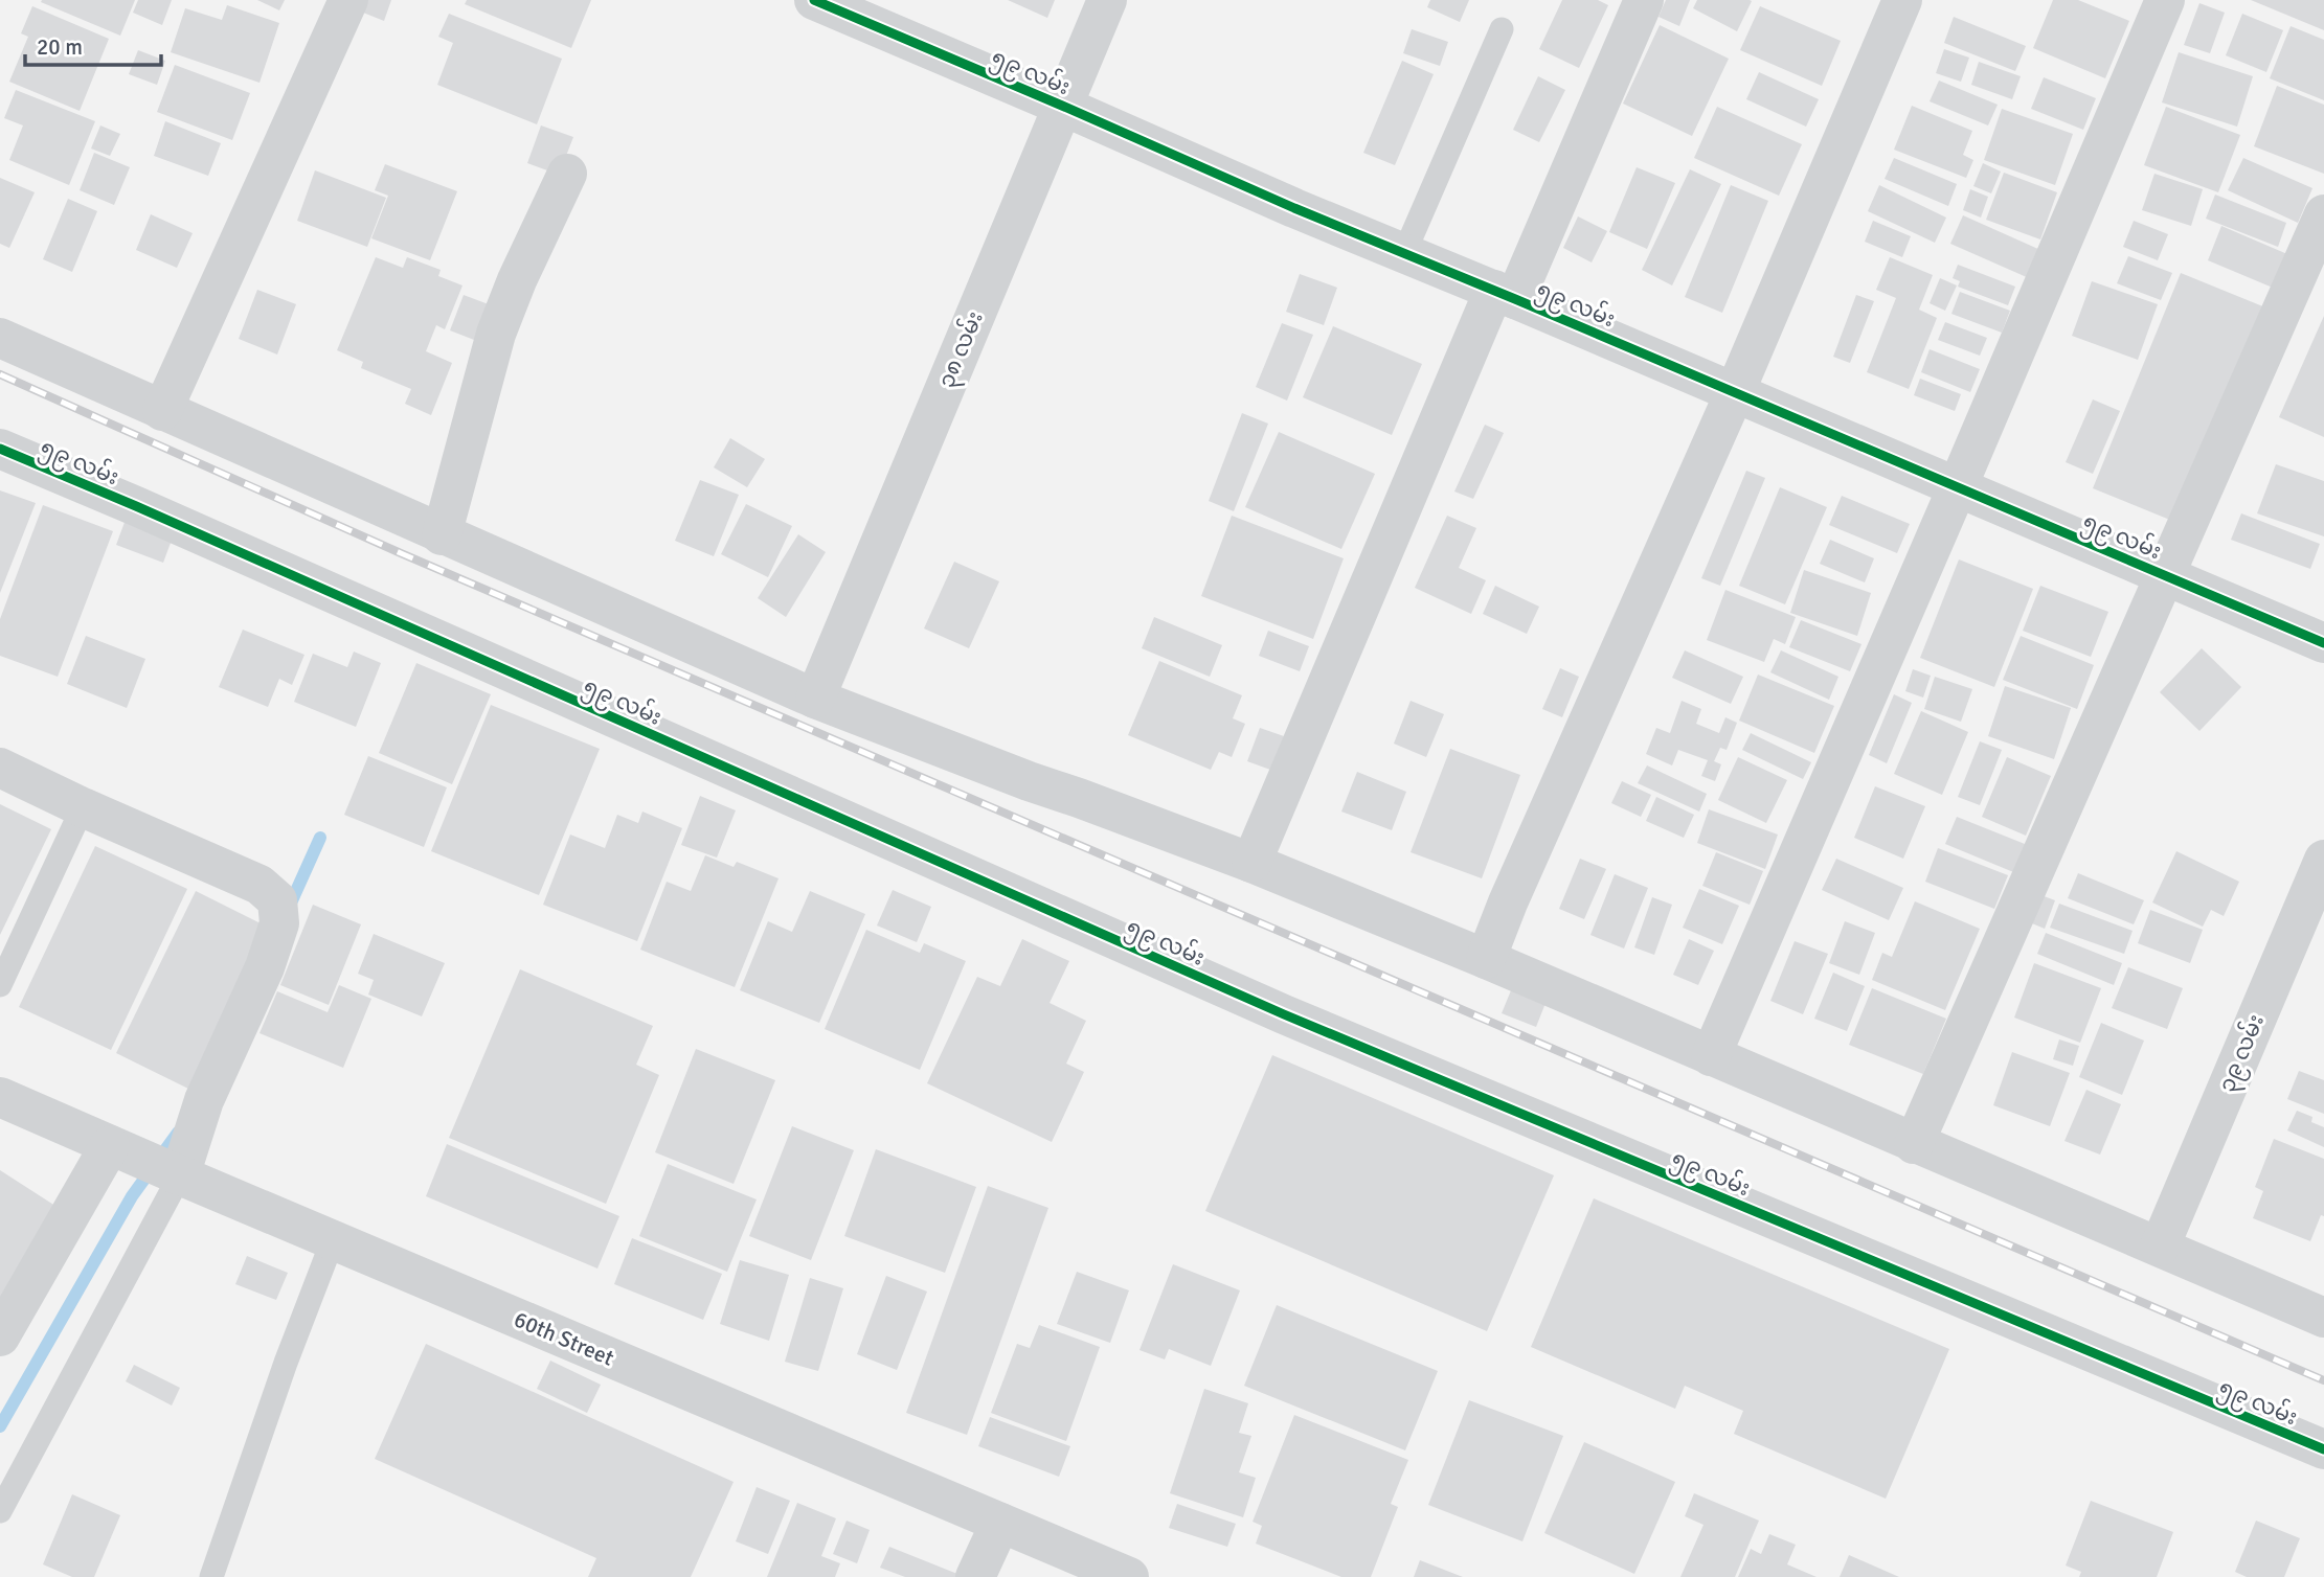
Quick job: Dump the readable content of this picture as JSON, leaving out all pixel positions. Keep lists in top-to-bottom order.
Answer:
{
  "streets": {
    "street": [
      "၅၉ လမ်း",
      "၃၈ လမ်း",
      "၃၉ လမ်း",
      "60th Street"
    ]
  },
  "crossings": [
    ["၅၉ လမ်း", "၃၈ လမ်း"]
  ],
  "scale_bar": "20 m"
}
